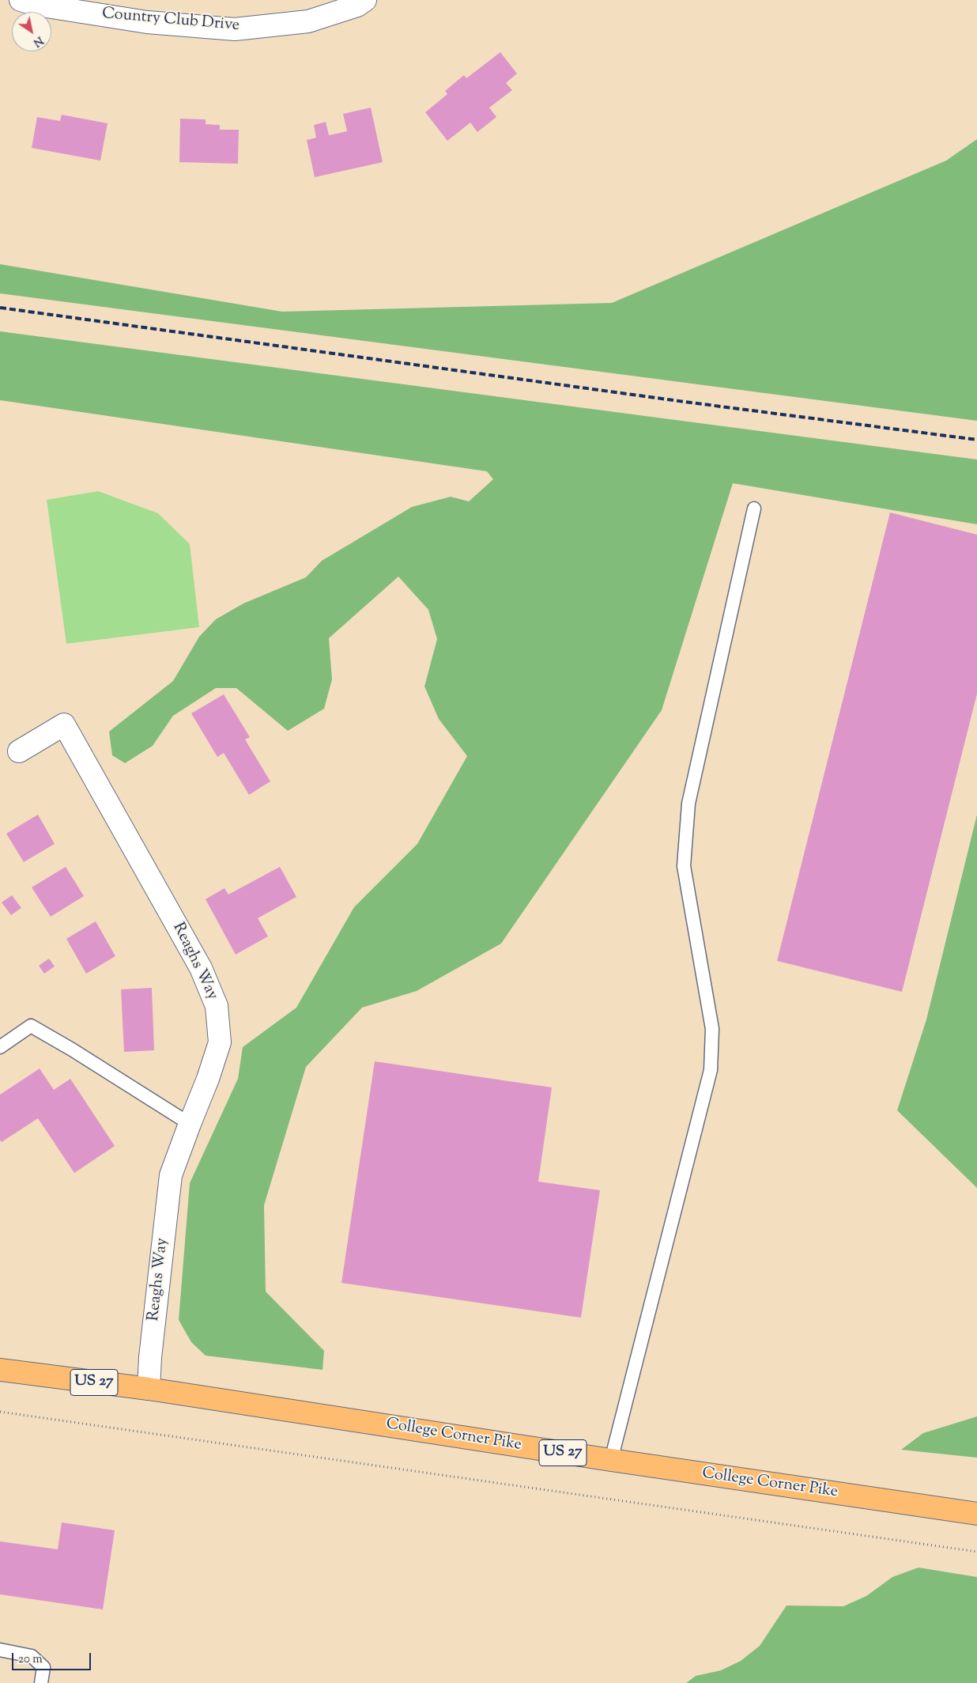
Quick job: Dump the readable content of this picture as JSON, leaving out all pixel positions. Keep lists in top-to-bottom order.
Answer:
{
  "streets": {
    "highway": ["US 27", "College Corner Pike"],
    "street": ["Country Club Drive", "Reaghs Way"]
  },
  "crossings": [
    ["Reaghs Way", "College Corner Pike"]
  ],
  "scale_bar": "20 m",
  "north": "bottom right"
}
